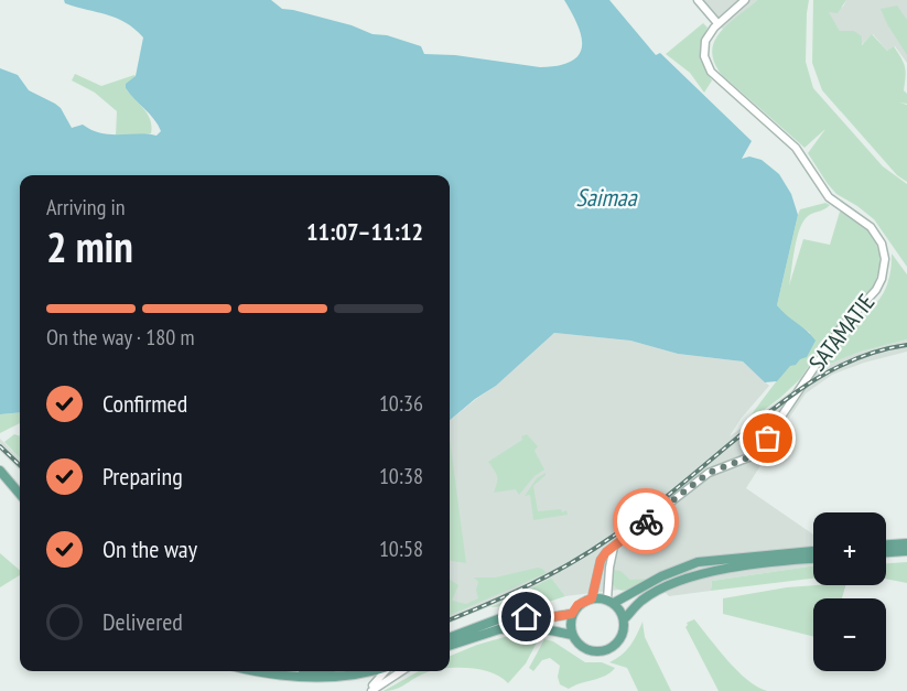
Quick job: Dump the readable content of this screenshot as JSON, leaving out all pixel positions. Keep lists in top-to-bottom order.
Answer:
{
  "streets": {
    "street": ["SATAMATIE"]
  },
  "water": ["Saimaa"],
  "page": {
    "heading": ["2 min", "Arriving in", "11:07–11:12"],
    "bar": "On the way · 180 m",
    "list": [
      ["Confirmed", "10:36"],
      ["Preparing", "10:38"],
      ["On the way", "10:58"],
      "Delivered"
    ],
    "map_buttons": ["+", "−"]
  }
}
